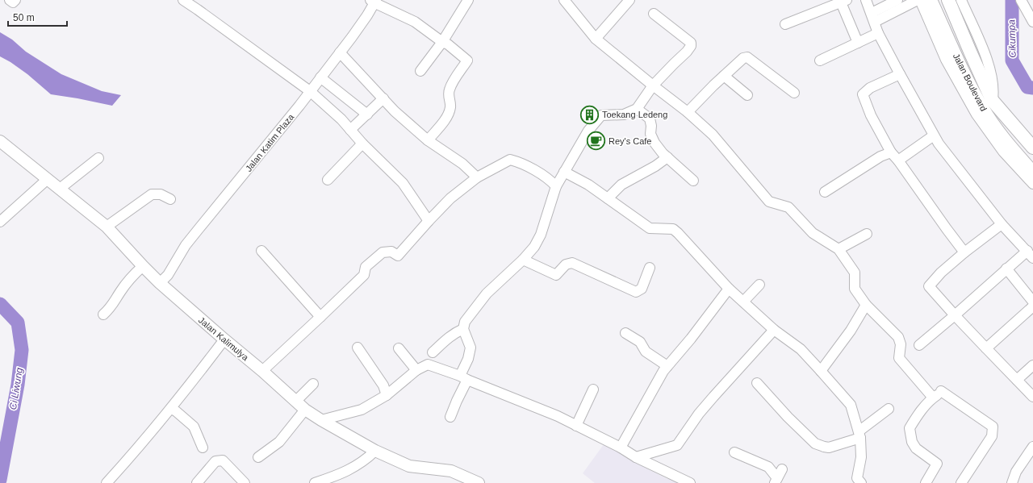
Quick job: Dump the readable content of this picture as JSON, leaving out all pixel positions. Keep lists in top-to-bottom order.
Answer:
{
  "streets": {
    "main road": ["Jalan Boulevard"],
    "street": ["Jalan Katim Plaza", "Jalan Kalimulya"]
  },
  "crossings": [
    ["Jalan Katim Plaza", "Jalan Kalimulya"]
  ],
  "water": ["Cikumpa", "Ci Liwung"],
  "places": {
    "building": ["Toekang Ledeng"],
    "cafe": ["Rey's Cafe"]
  },
  "scale_bar": "50 m"
}
